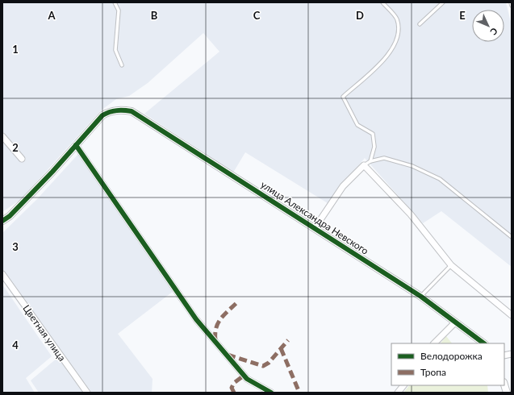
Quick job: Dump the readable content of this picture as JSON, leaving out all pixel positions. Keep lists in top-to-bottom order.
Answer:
{
  "streets": {
    "street": ["улица Александра Невского", "Цветная улица"]
  },
  "legend": ["Велодорожка", "Тропа"],
  "north": "bottom right",
  "grid": {
    "columns": [
      "A",
      "B",
      "C",
      "D",
      "E"
    ],
    "rows": [
      "1",
      "2",
      "3",
      "4"
    ]
  }
}
